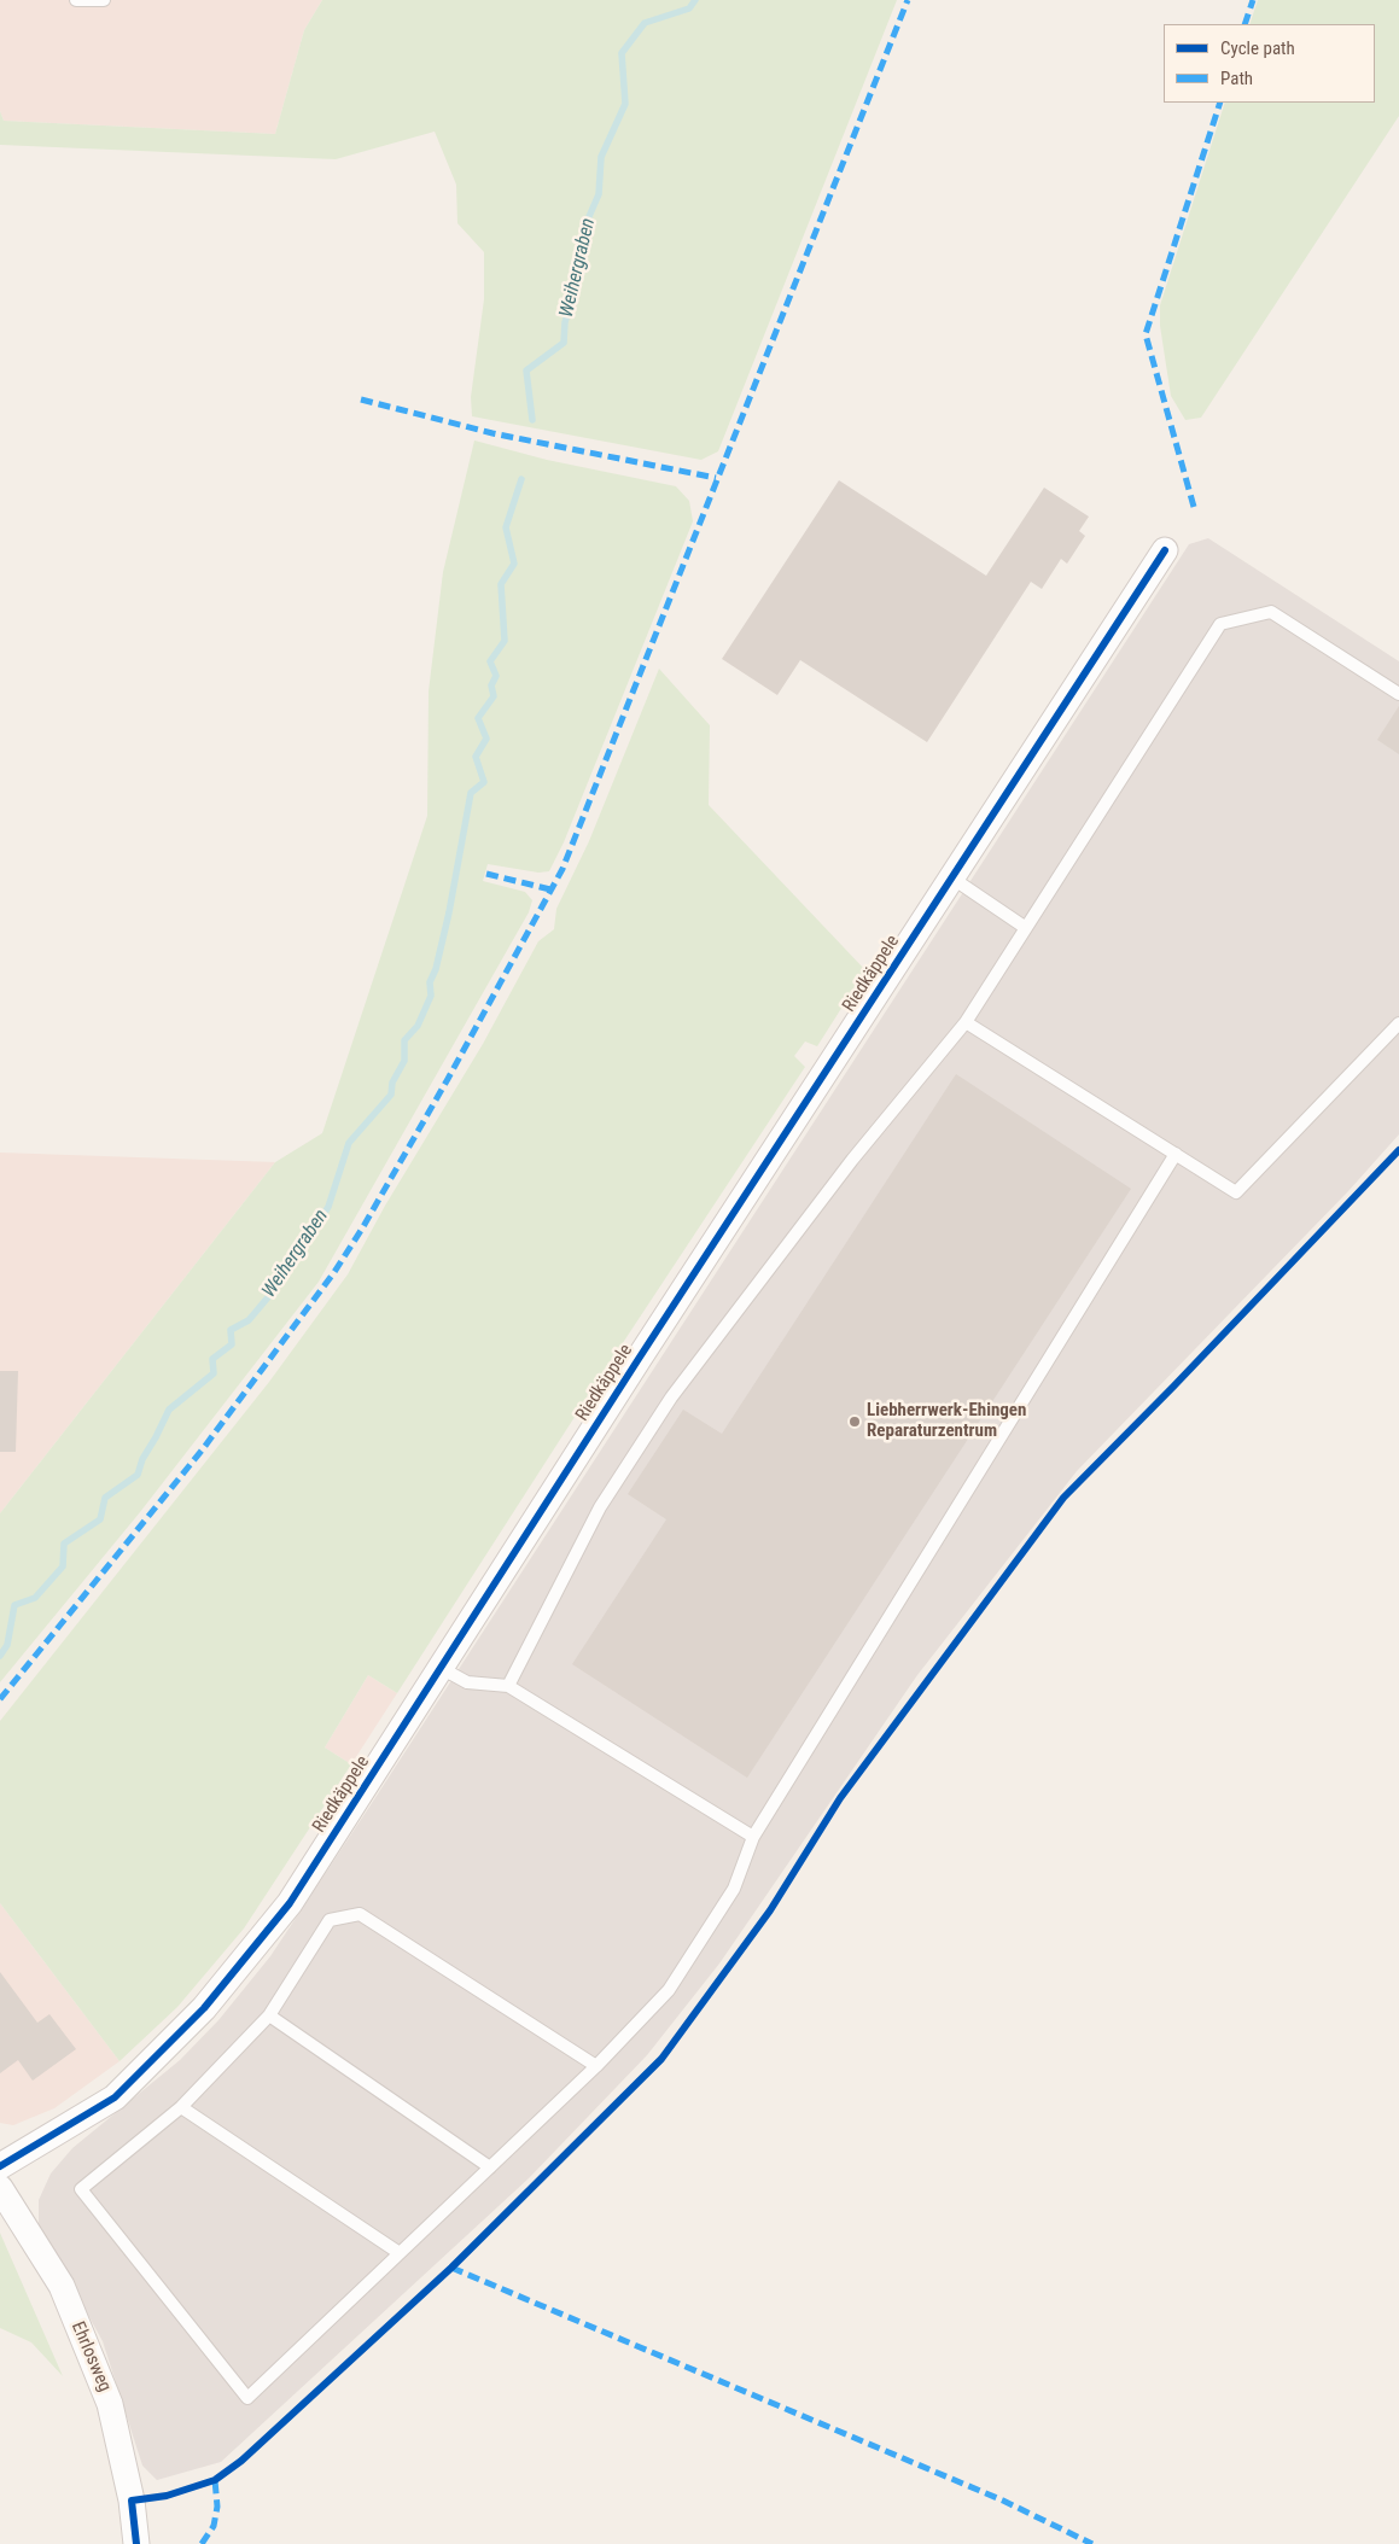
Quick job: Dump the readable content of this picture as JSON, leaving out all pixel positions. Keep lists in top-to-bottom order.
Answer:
{
  "streets": {
    "street": ["Riedkäppele", "Ehrlosweg"]
  },
  "water": ["Weihergraben"],
  "places": ["Liebherrwerk-Ehingen Reparaturzentrum"],
  "legend": ["Cycle path", "Path"]
}
